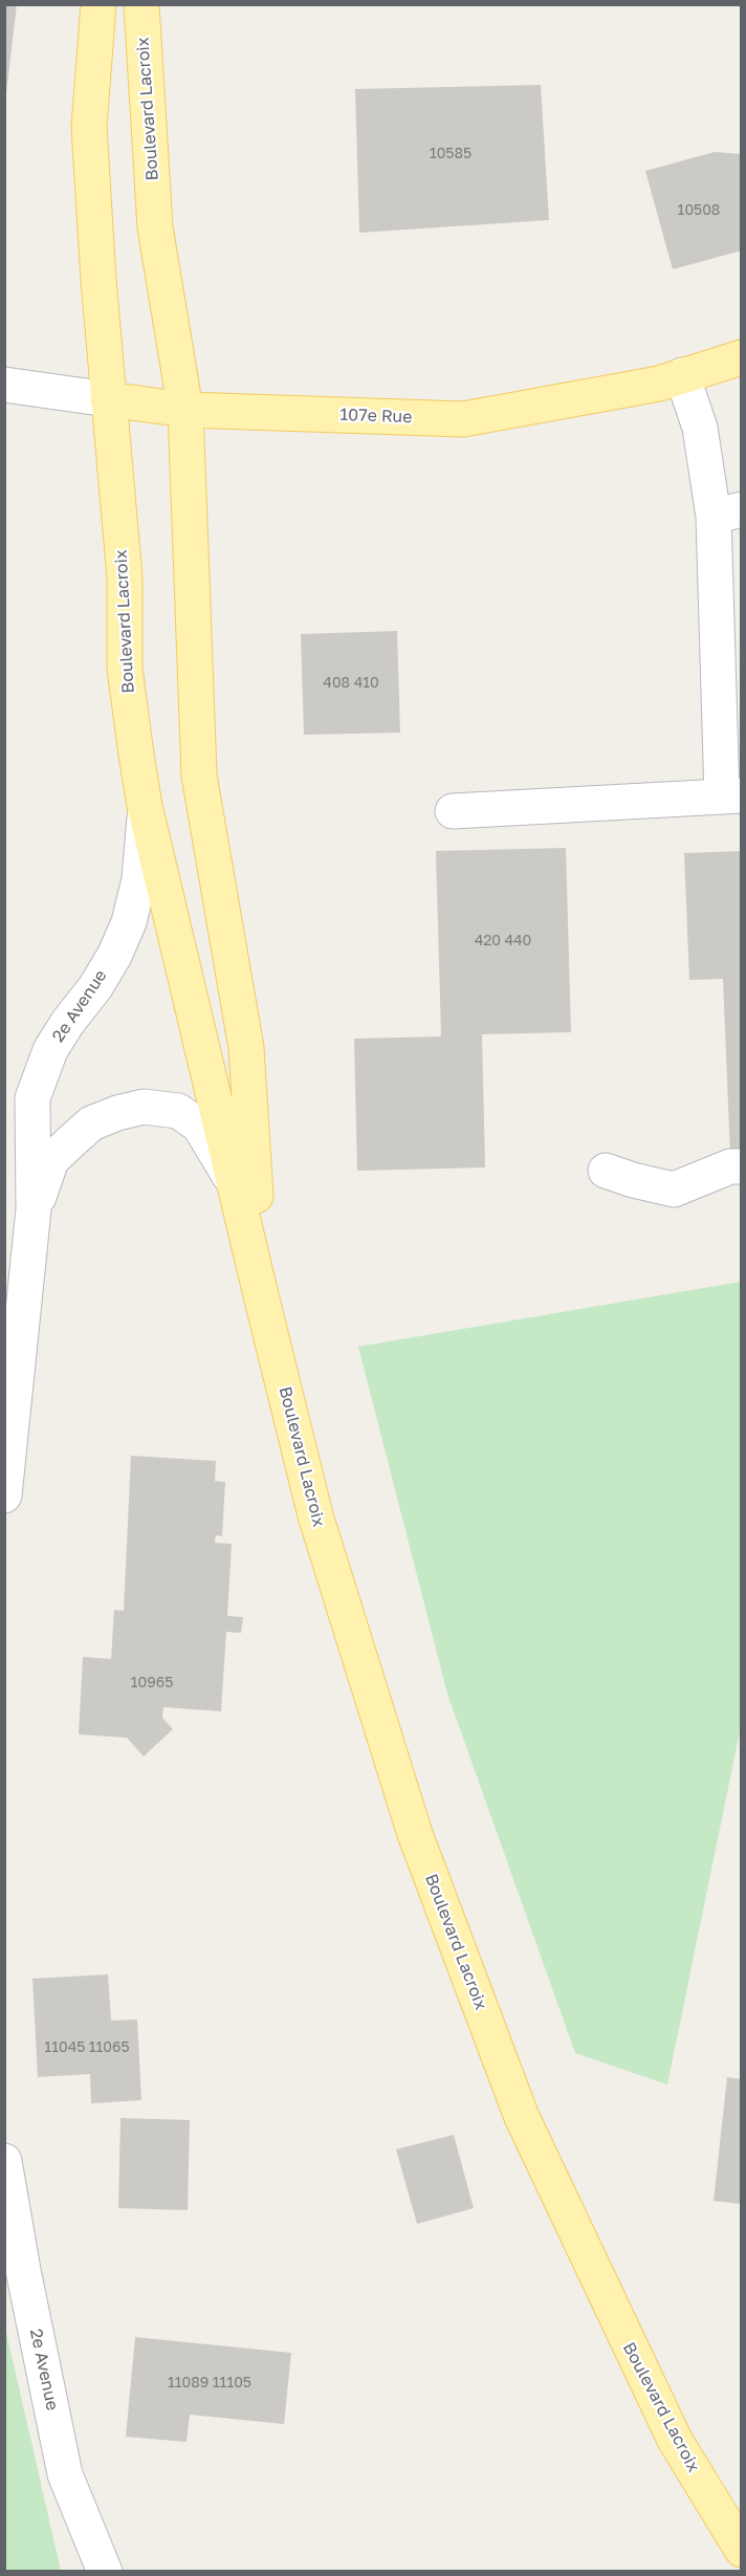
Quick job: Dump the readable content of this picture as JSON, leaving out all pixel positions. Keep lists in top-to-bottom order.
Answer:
{
  "streets": {
    "main road": ["Boulevard Lacroix", "107e Rue"],
    "street": ["2e Avenue"]
  },
  "crossings": [
    ["Boulevard Lacroix", "107e Rue"],
    ["Boulevard Lacroix", "2e Avenue"]
  ],
  "house_numbers": [
    "10585",
    "10508",
    "408 410",
    "420 440",
    "10965",
    "11045 11065",
    "11089 11105"
  ]
}
